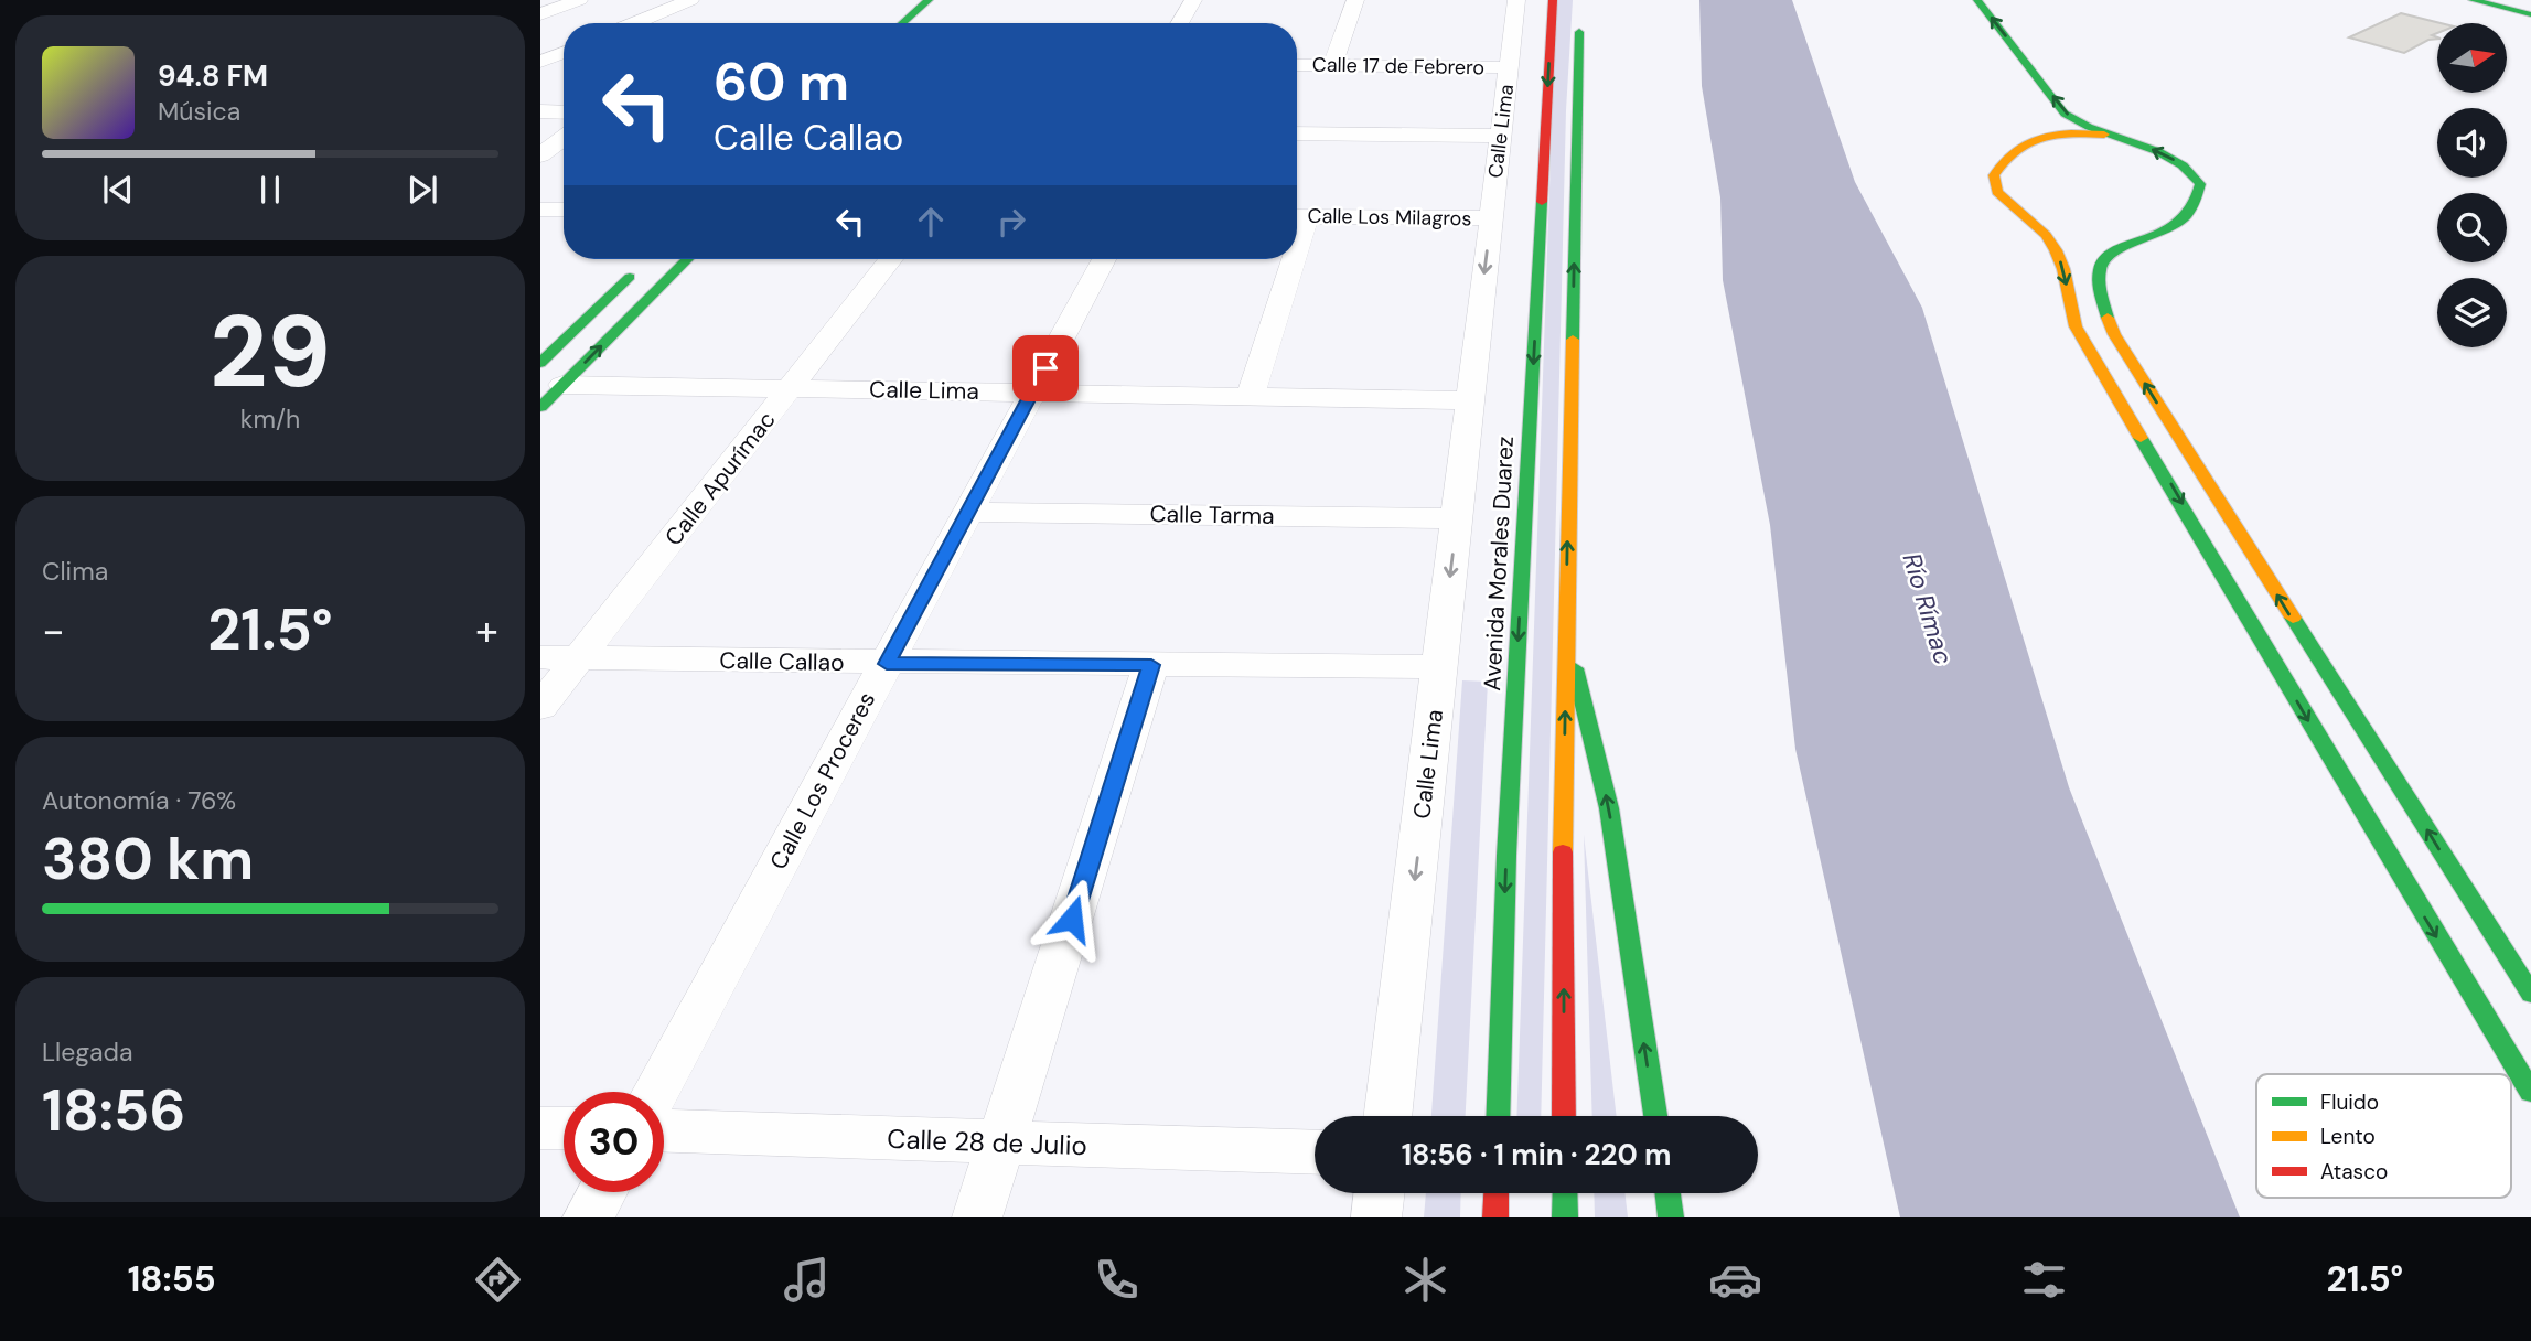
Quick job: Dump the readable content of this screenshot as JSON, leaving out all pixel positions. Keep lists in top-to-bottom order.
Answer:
{
  "streets": {
    "main road": ["Avenida Morales Duarez"],
    "street": [
      "Calle 17 de Febrero",
      "Calle Lima",
      "Calle Los Milagros",
      "Calle Apurímac",
      "Calle Tarma",
      "Calle Callao",
      "Calle Los Proceres",
      "Calle 28 de Julio"
    ]
  },
  "crossings": [
    ["Calle 17 de Febrero", "Calle Lima"],
    ["Calle Lima", "Calle Los Milagros"],
    ["Calle Lima", "Calle Apurímac"],
    ["Calle Lima", "Calle Tarma"],
    ["Calle Lima", "Calle Callao"],
    ["Calle Lima", "Calle Los Proceres"],
    ["Calle Apurímac", "Calle Callao"],
    ["Calle Tarma", "Calle Los Proceres"],
    ["Calle Callao", "Calle Los Proceres"]
  ],
  "water": ["Río Rímac"],
  "legend": ["Fluido", "Lento", "Atasco"],
  "north": "right",
  "page": {
    "turn": ["60 m", "Calle Callao"],
    "song": ["94.8 FM", "Música"],
    "tile": [
      ["29", "km/h"],
      "Clima",
      ["Autonomía · 76%", "380 km"],
      ["Llegada", "18:56"]
    ],
    "heat": ["−", "21.5°", "+"],
    "limit": "30",
    "trip": "18:56 · 1 min · 220 m",
    "tabs": ["18:55", "21.5°"]
  }
}
